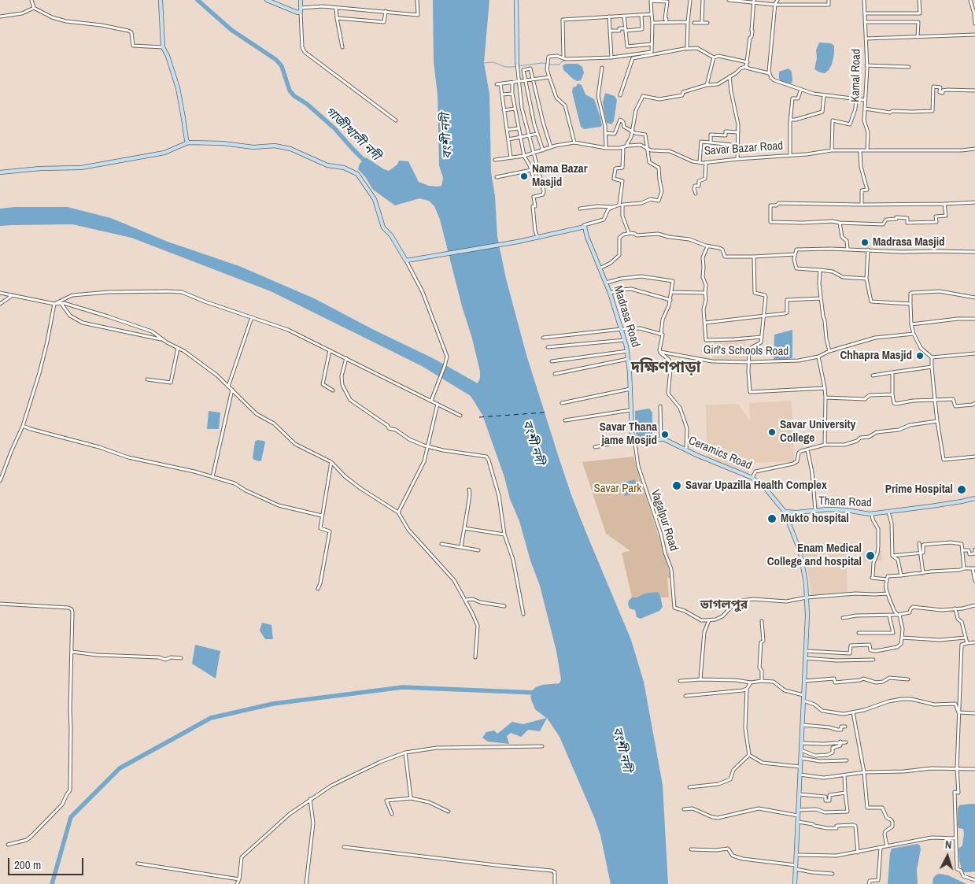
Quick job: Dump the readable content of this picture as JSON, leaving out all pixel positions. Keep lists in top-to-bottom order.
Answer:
{
  "streets": {
    "street": [
      "Kamal Road",
      "Savar Bazar Road",
      "Madrasa Road",
      "Girl's Schools Road",
      "Ceramics Road",
      "Thana Road",
      "Vagalpur Road"
    ]
  },
  "crossings": [
    ["Kamal Road", "Savar Bazar Road"],
    ["Madrasa Road", "Ceramics Road"],
    ["Madrasa Road", "Vagalpur Road"],
    ["Ceramics Road", "Thana Road"],
    ["Ceramics Road", "Vagalpur Road"]
  ],
  "districts": ["দক্ষিণপাড়া", "ভাগলপুর"],
  "water": ["গাজীখালী নদী", "বংশী নদী"],
  "parks": ["Savar Park"],
  "places": [
    "Nama Bazar Masjid",
    "Madrasa Masjid",
    "Chhapra Masjid",
    "Savar University College",
    "Savar Thana jame Mosjid",
    "Savar Upazilla Health Complex",
    "Prime Hospital",
    "Mukto hospital",
    "Enam Medical College and hospital"
  ],
  "scale_bar": "200 m",
  "north": "top"
}
